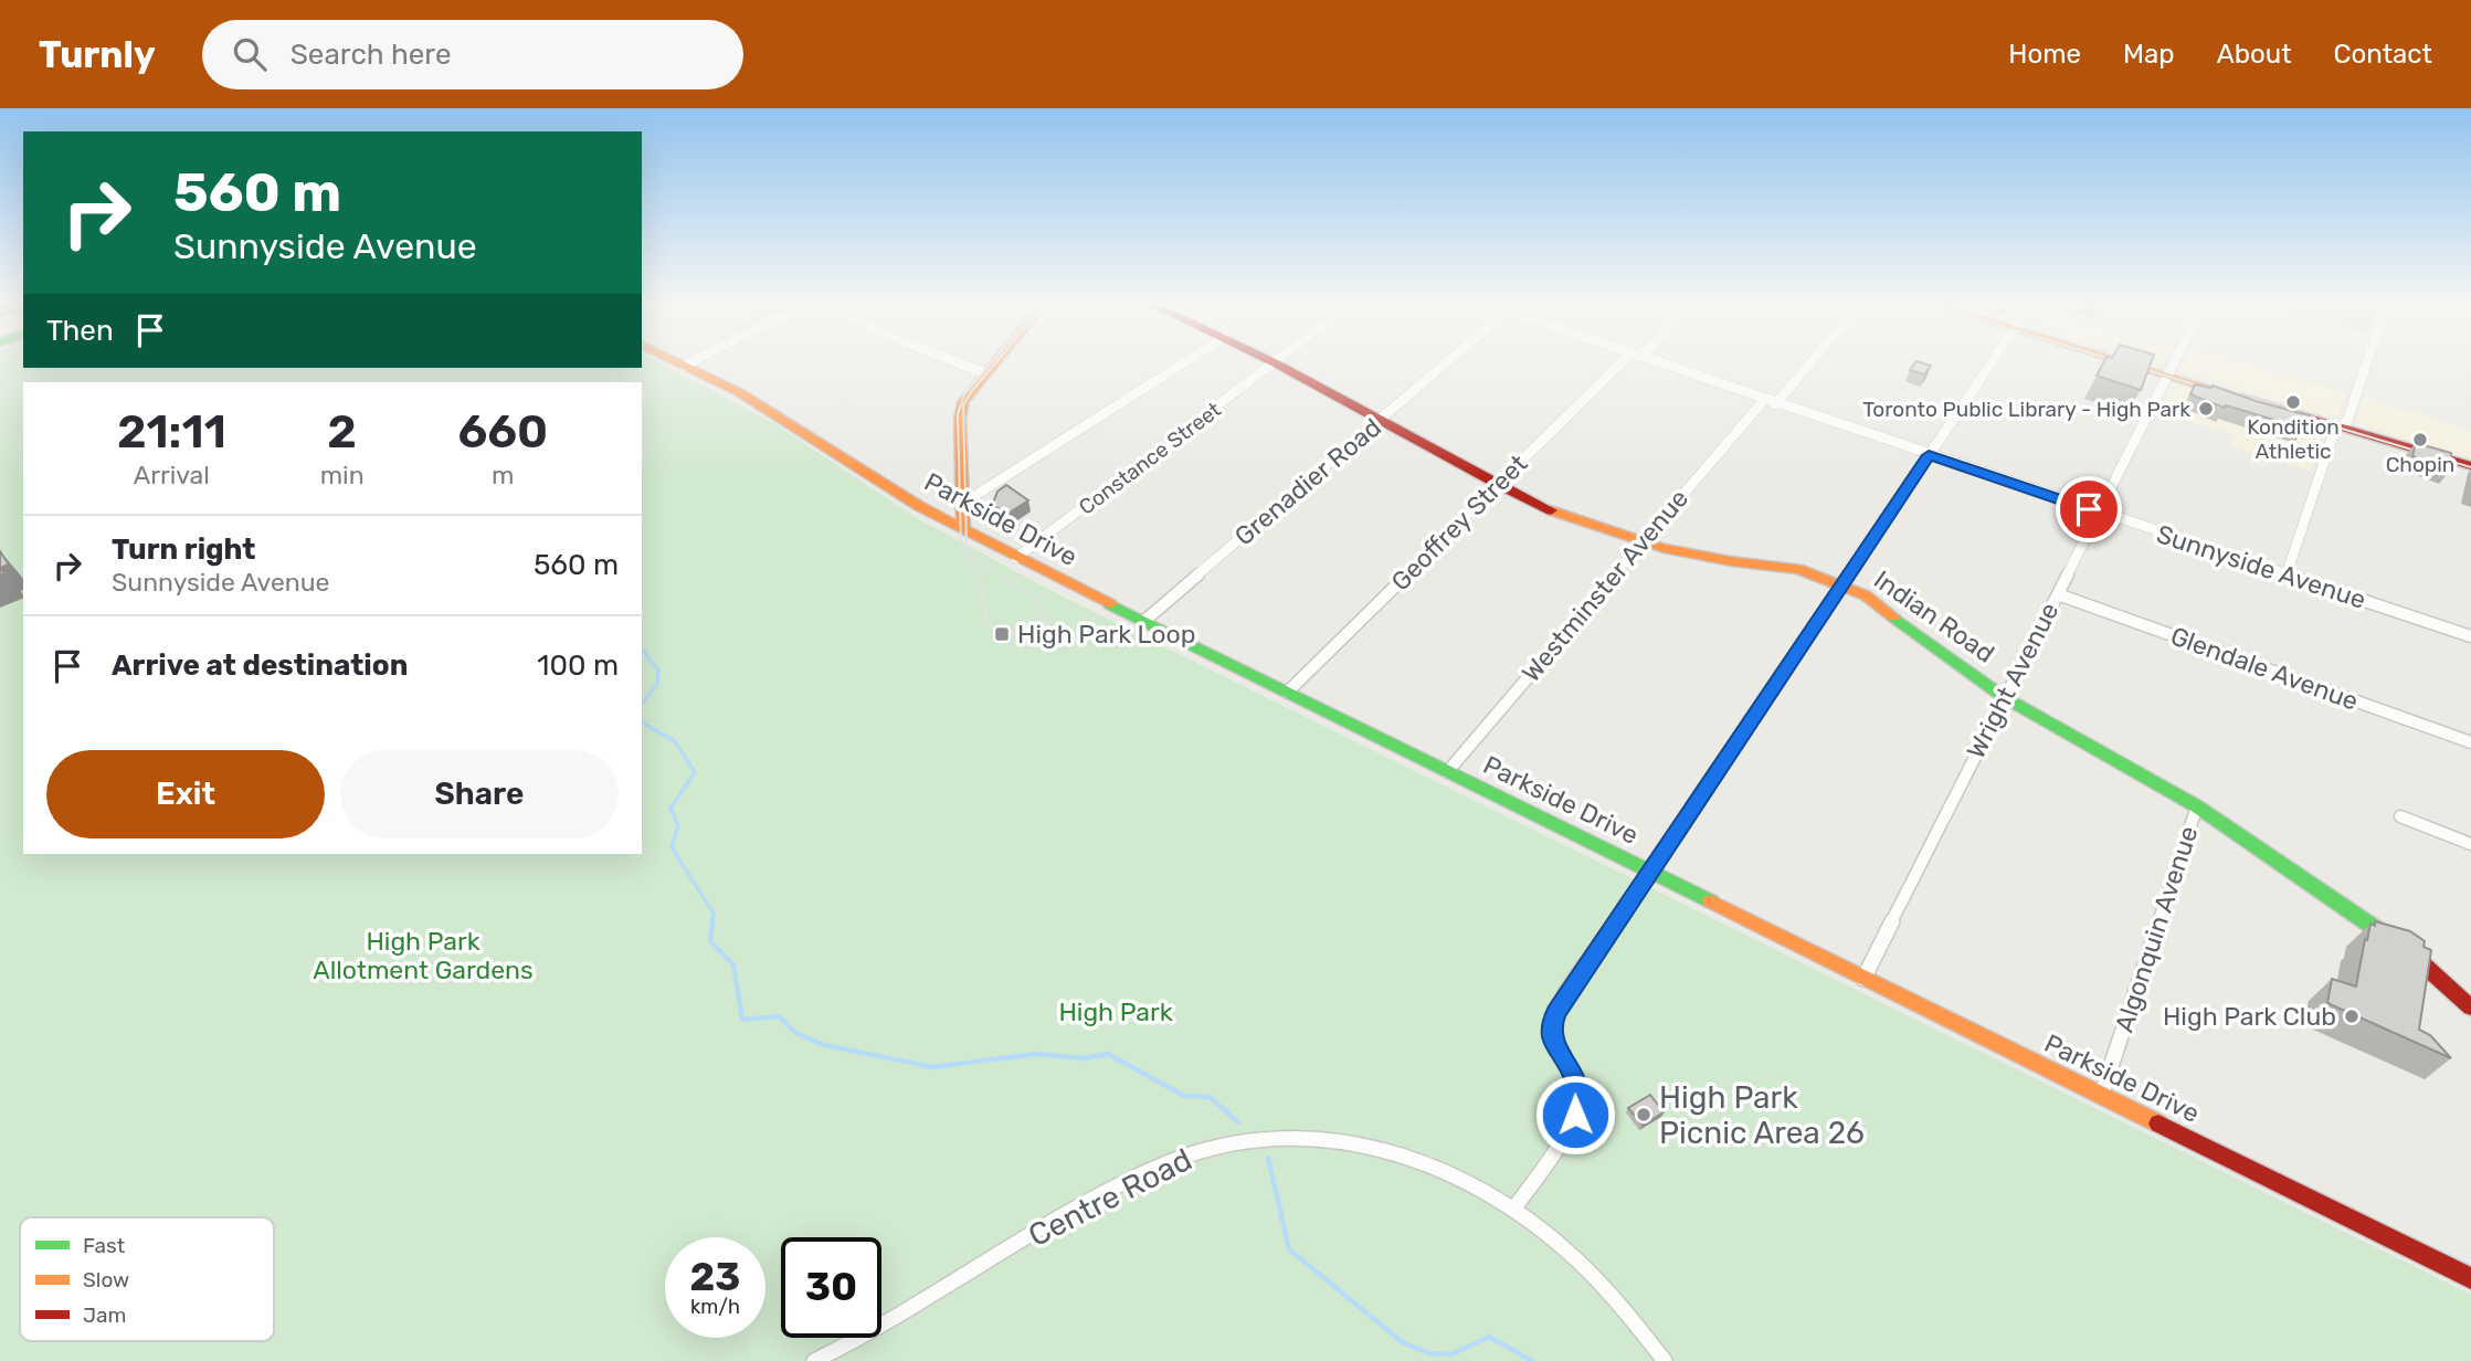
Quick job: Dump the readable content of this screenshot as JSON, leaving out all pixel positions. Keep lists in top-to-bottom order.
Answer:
{
  "streets": {
    "street": [
      "Constance Street",
      "Grenadier Road",
      "Parkside Drive",
      "Geoffrey Street",
      "Sunnyside Avenue",
      "Westminster Avenue",
      "Indian Road",
      "Glendale Avenue",
      "Wright Avenue",
      "Algonquin Avenue",
      "Centre Road"
    ]
  },
  "crossings": [
    ["Constance Street", "Parkside Drive"],
    ["Constance Street", "Indian Road"],
    ["Grenadier Road", "Parkside Drive"],
    ["Grenadier Road", "Indian Road"],
    ["Parkside Drive", "Geoffrey Street"],
    ["Parkside Drive", "Westminster Avenue"],
    ["Parkside Drive", "Wright Avenue"],
    ["Parkside Drive", "Algonquin Avenue"],
    ["Geoffrey Street", "Indian Road"],
    ["Sunnyside Avenue", "Westminster Avenue"],
    ["Sunnyside Avenue", "Wright Avenue"],
    ["Westminster Avenue", "Indian Road"],
    ["Indian Road", "Wright Avenue"],
    ["Indian Road", "Algonquin Avenue"],
    ["Glendale Avenue", "Wright Avenue"]
  ],
  "parks": ["High Park Allotment Gardens", "High Park"],
  "places": {
    "other": [
      "Kondition Athletic",
      "Toronto Public Library - High Park",
      "Chopin",
      "High Park Club",
      "High Park Picnic Area 26"
    ],
    "transit": ["High Park Loop"]
  },
  "legend": ["Fast", "Slow", "Jam"],
  "page": {
    "header": "Turnly",
    "search": "Search here",
    "nav": [
      "Home",
      "Map",
      "About",
      "Contact"
    ],
    "turn": ["560 m", "Sunnyside Avenue"],
    "then": "Then",
    "eta": [
      "21:11",
      "Arrival",
      "2",
      "min",
      "660",
      "m"
    ],
    "list": [
      {
        "name": "Turn right",
        "note": "Sunnyside Avenue",
        "value": "560 m"
      },
      {
        "name": "Arrive at destination",
        "value": "100 m"
      }
    ],
    "buttons": ["Exit", "Share"],
    "speed": "23 km/h",
    "limit": "30"
  }
}
